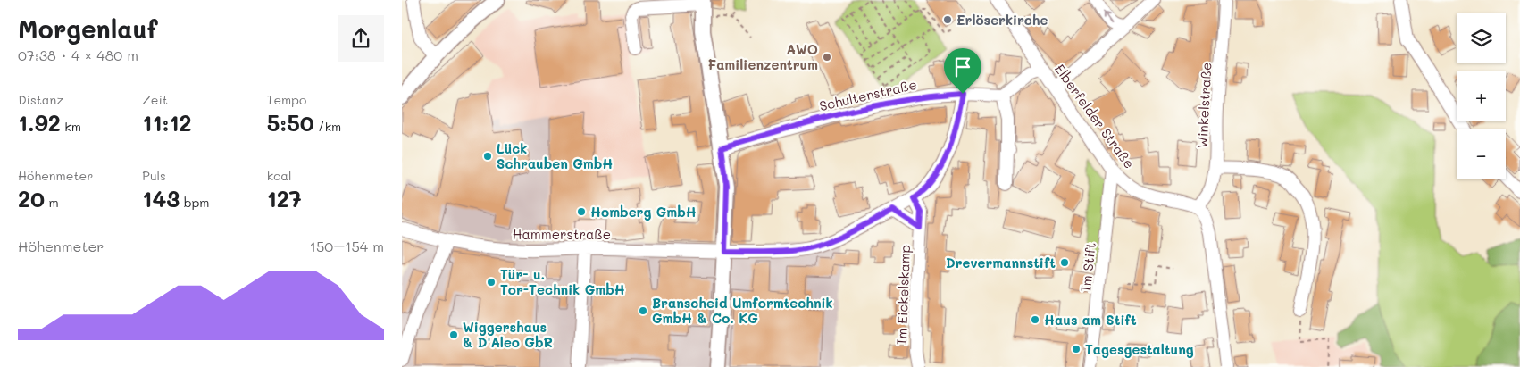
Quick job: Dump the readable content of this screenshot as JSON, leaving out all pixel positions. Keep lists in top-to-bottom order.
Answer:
{
  "streets": {
    "street": [
      "Schultenstraße",
      "Winkelstraße",
      "Elberfelder Straße",
      "Hammerstraße",
      "Im Stift",
      "Im Eickelskamp"
    ]
  },
  "crossings": [
    ["Winkelstraße", "Elberfelder Straße"],
    ["Elberfelder Straße", "Im Stift"]
  ],
  "places": [
    "Erlöserkirche",
    "AWO Familienzentrum",
    "Lück Schrauben GmbH",
    "Homberg GmbH",
    "Drevermannstift",
    "Tür- u. Tor-Technik GmbH",
    "Branscheid Umformtechnik GmbH & Co. KG",
    "Haus am Stift",
    "Wiggershaus & D'Aleo GbR",
    "Tagesgestaltung"
  ],
  "page": {
    "heading": ["Morgenlauf", "07:38 · 4 × 480 m"],
    "map_buttons": ["+", "−"],
    "stats": [
      ["Distanz", "1.92 km"],
      ["Zeit", "11:12"],
      ["Tempo", "5:50 /km"],
      ["Höhenmeter", "20 m"],
      ["Puls", "143 bpm"],
      ["kcal", "127"]
    ],
    "chart": ["Höhenmeter", "150–154 m"]
  }
}
